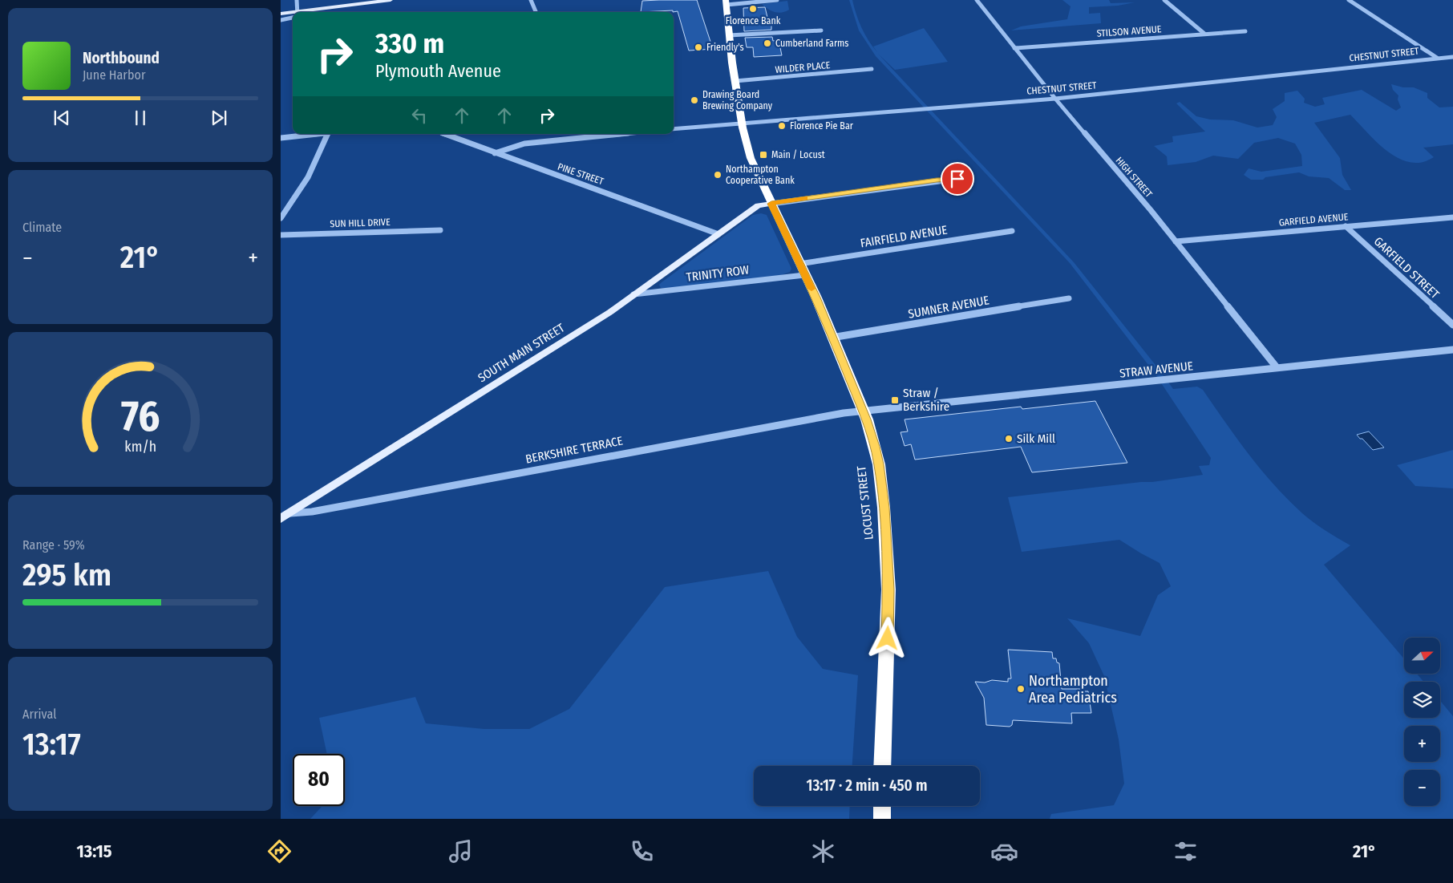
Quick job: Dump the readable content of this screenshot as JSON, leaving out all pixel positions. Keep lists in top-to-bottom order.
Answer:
{
  "streets": {
    "highway": ["LOCUST STREET"],
    "main road": ["SOUTH MAIN STREET"],
    "street": [
      "STILSON AVENUE",
      "CHESTNUT STREET",
      "WILDER PLACE",
      "PINE STREET",
      "HIGH STREET",
      "GARFIELD AVENUE",
      "SUN HILL DRIVE",
      "FAIRFIELD AVENUE",
      "GARFIELD STREET",
      "TRINITY ROW",
      "SUMNER AVENUE",
      "STRAW AVENUE",
      "BERKSHIRE TERRACE"
    ]
  },
  "crossings": [
    ["STILSON AVENUE", "HIGH STREET"],
    ["CHESTNUT STREET", "HIGH STREET"],
    ["CHESTNUT STREET", "LOCUST STREET"],
    ["WILDER PLACE", "LOCUST STREET"],
    ["PINE STREET", "SOUTH MAIN STREET"],
    ["HIGH STREET", "GARFIELD AVENUE"],
    ["HIGH STREET", "STRAW AVENUE"],
    ["GARFIELD AVENUE", "GARFIELD STREET"],
    ["FAIRFIELD AVENUE", "LOCUST STREET"],
    ["TRINITY ROW", "SOUTH MAIN STREET"],
    ["TRINITY ROW", "LOCUST STREET"],
    ["SUMNER AVENUE", "LOCUST STREET"],
    ["SOUTH MAIN STREET", "BERKSHIRE TERRACE"],
    ["SOUTH MAIN STREET", "LOCUST STREET"],
    ["STRAW AVENUE", "BERKSHIRE TERRACE"],
    ["STRAW AVENUE", "LOCUST STREET"],
    ["BERKSHIRE TERRACE", "LOCUST STREET"]
  ],
  "places": {
    "other": [
      "Florence Bank",
      "Cumberland Farms",
      "Friendly's",
      "Drawing Board Brewing Company",
      "Florence Pie Bar",
      "Northampton Cooperative Bank",
      "Silk Mill",
      "Northampton Area Pediatrics"
    ],
    "transit": ["Main / Locust", "Straw / Berkshire"]
  },
  "north": "right",
  "page": {
    "turn": ["330 m", "Plymouth Avenue"],
    "song": ["Northbound", "June Harbor"],
    "tile": [
      "Climate",
      ["Range · 59%", "295 km"],
      ["Arrival", "13:17"]
    ],
    "heat": ["−", "21°", "+"],
    "map_buttons": ["+", "−"],
    "limit": "80",
    "trip": "13:17 · 2 min · 450 m",
    "tabs": ["13:15", "21°"],
    "gauge": ["76", "km/h"]
  }
}
